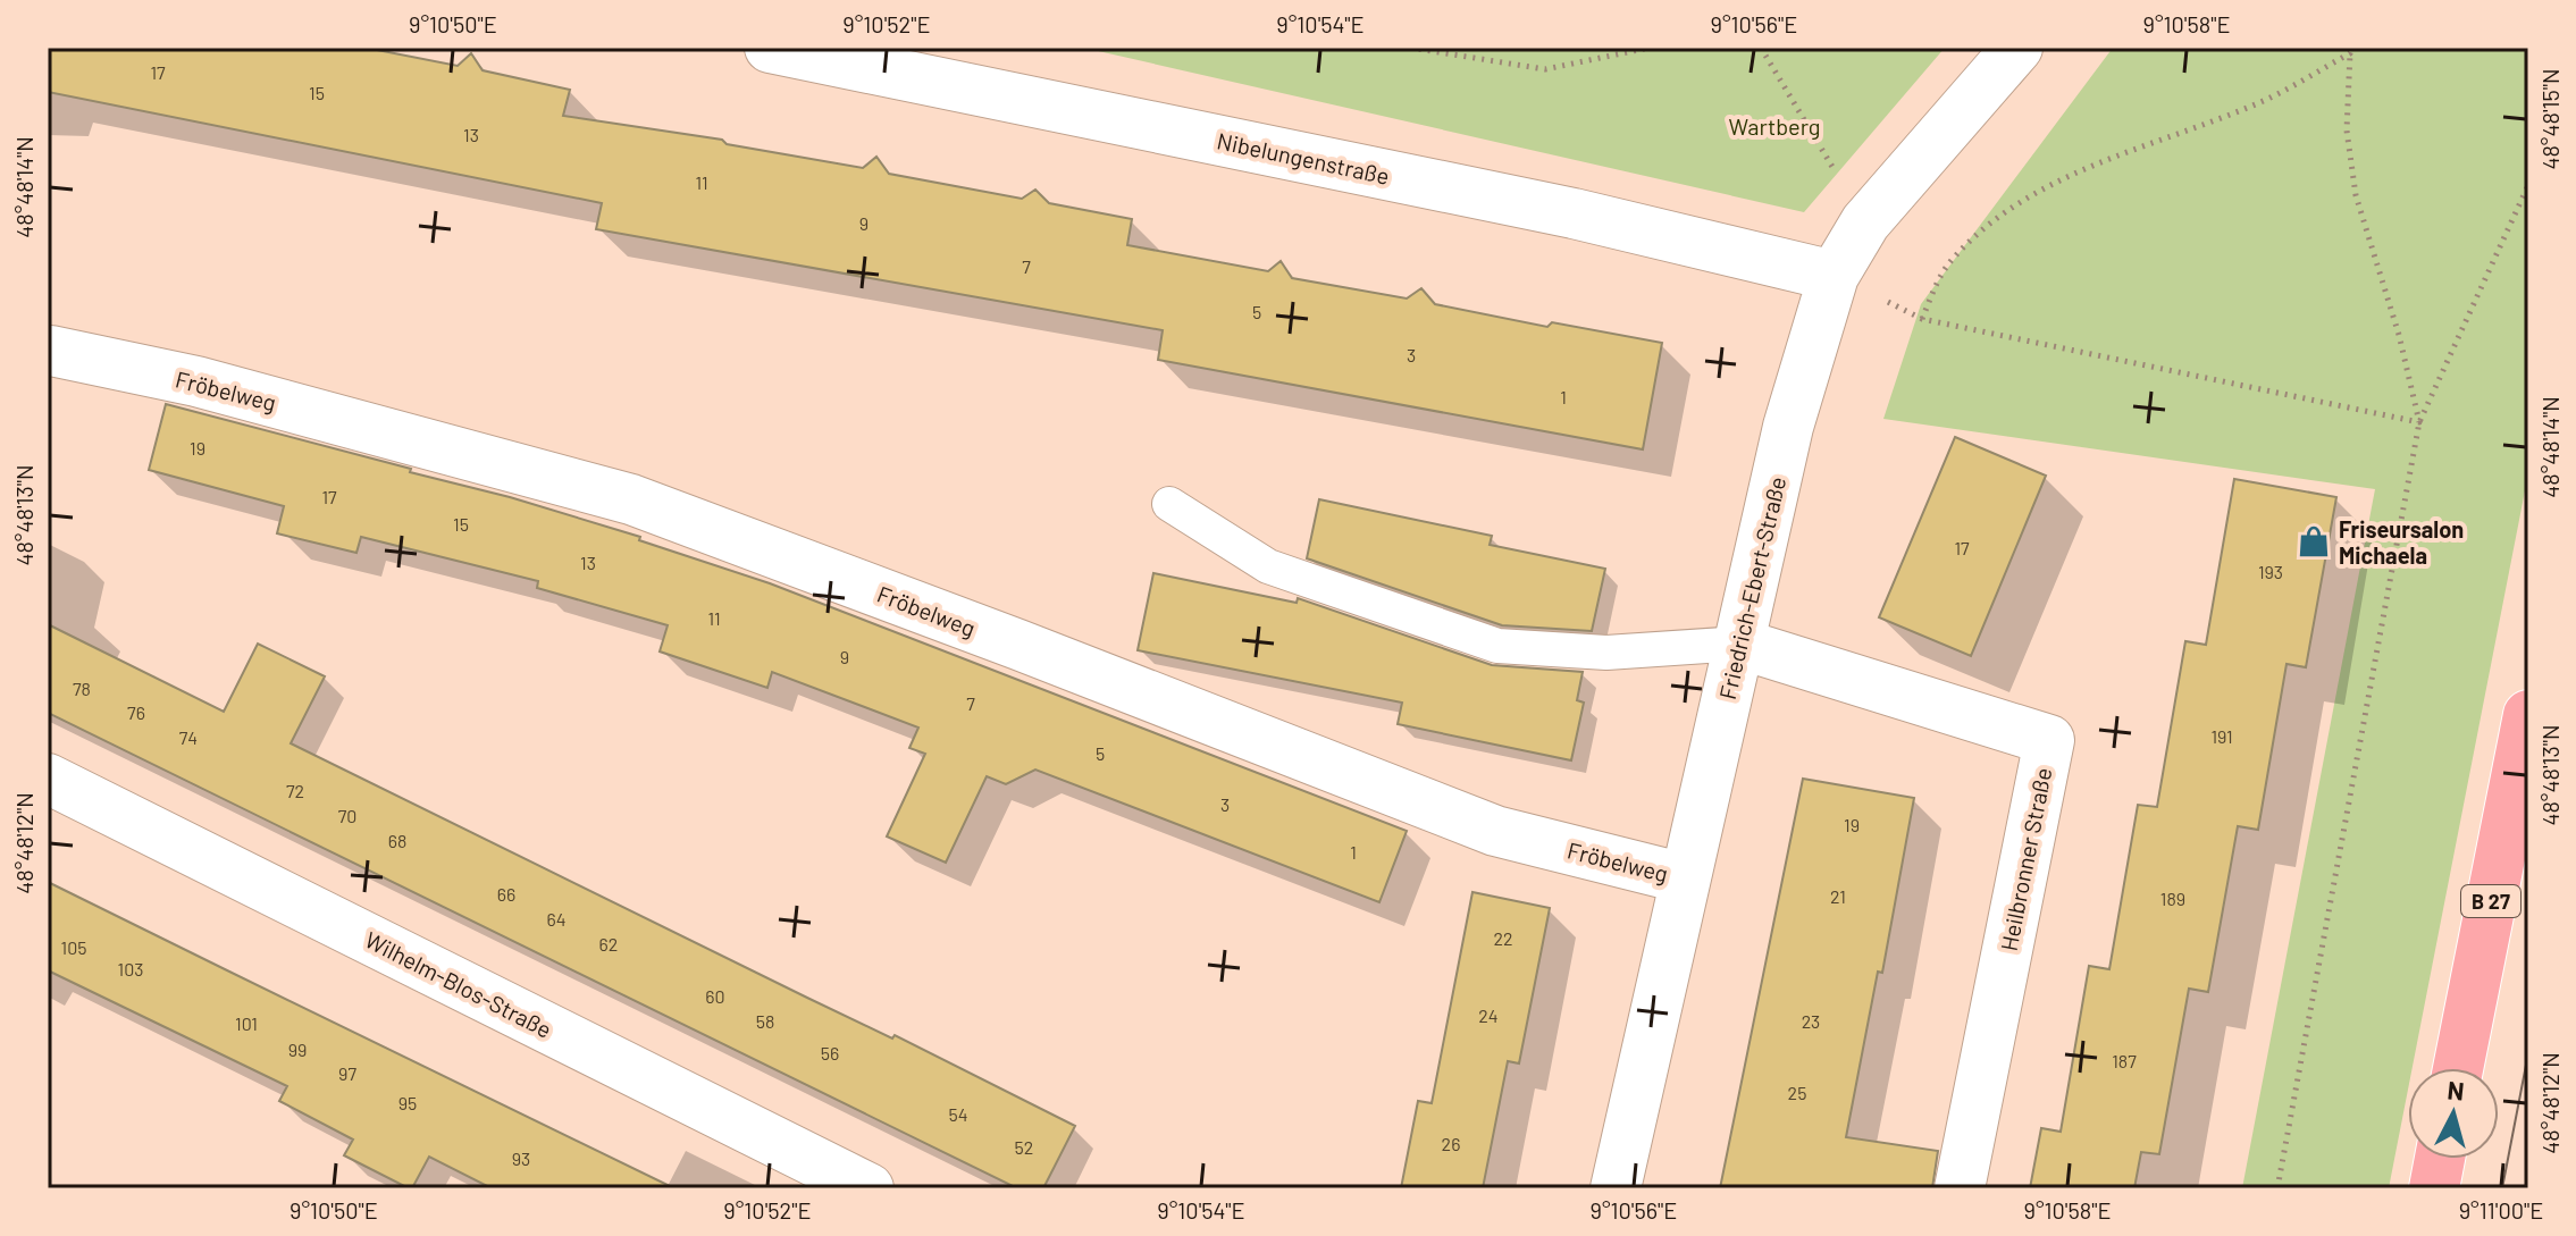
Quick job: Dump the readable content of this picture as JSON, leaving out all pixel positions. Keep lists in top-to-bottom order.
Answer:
{
  "streets": {
    "main road": ["B 27"],
    "street": [
      "Nibelungenstraße",
      "Fröbelweg",
      "Friedrich-Ebert-Straße",
      "Heilbronner Straße",
      "Wilhelm-Blos-Straße"
    ]
  },
  "crossings": [
    ["Nibelungenstraße", "Friedrich-Ebert-Straße"],
    ["Fröbelweg", "Friedrich-Ebert-Straße"],
    ["Friedrich-Ebert-Straße", "Heilbronner Straße"]
  ],
  "parks": ["Wartberg"],
  "places": {
    "shop": ["Friseursalon Michaela"]
  },
  "house_numbers": [
    "17",
    "15",
    "13",
    "11",
    "9",
    "7",
    "5",
    "3",
    "1",
    "19",
    "17",
    "15",
    "17",
    "13",
    "193",
    "11",
    "9",
    "78",
    "7",
    "76",
    "191",
    "74",
    "5",
    "72",
    "3",
    "70",
    "19",
    "68",
    "1",
    "66",
    "21",
    "189",
    "64",
    "22",
    "62",
    "105",
    "103",
    "60",
    "24",
    "58",
    "23",
    "101",
    "99",
    "56",
    "187",
    "97",
    "25",
    "95",
    "54",
    "26",
    "52",
    "93"
  ],
  "north": "top",
  "coordinates": [
    "9°10'50\"E",
    "9°10'52\"E",
    "9°10'54\"E",
    "9°10'56\"E",
    "9°10'58\"E",
    "48°48'15\"N",
    "48°48'14\"N",
    "48°48'13\"N",
    "48°48'12\"N",
    "9°11'00\"E"
  ]
}
